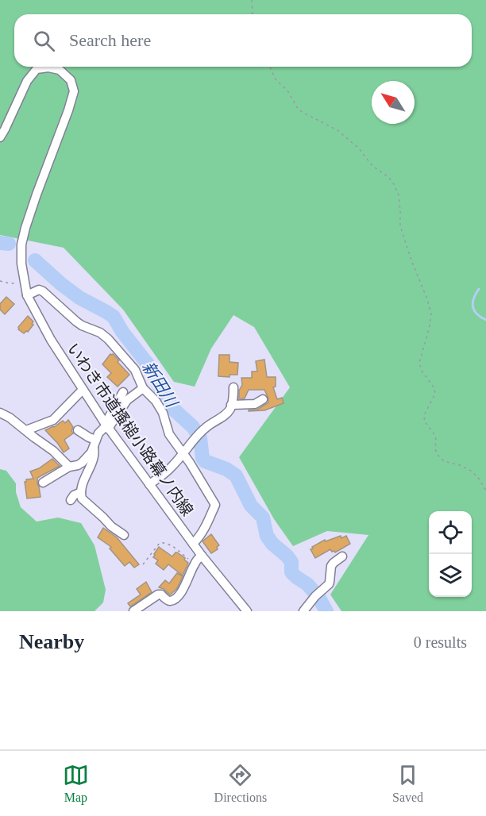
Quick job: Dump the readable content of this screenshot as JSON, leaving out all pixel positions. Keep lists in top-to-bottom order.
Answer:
{
  "streets": {
    "street": ["いわき市道搔槌小路幕ノ内線"]
  },
  "water": ["新田川"],
  "north": "top left",
  "page": {
    "search": "Search here",
    "heading": ["Nearby", "0 results"],
    "nav": ["Map", "Directions", "Saved"]
  }
}
